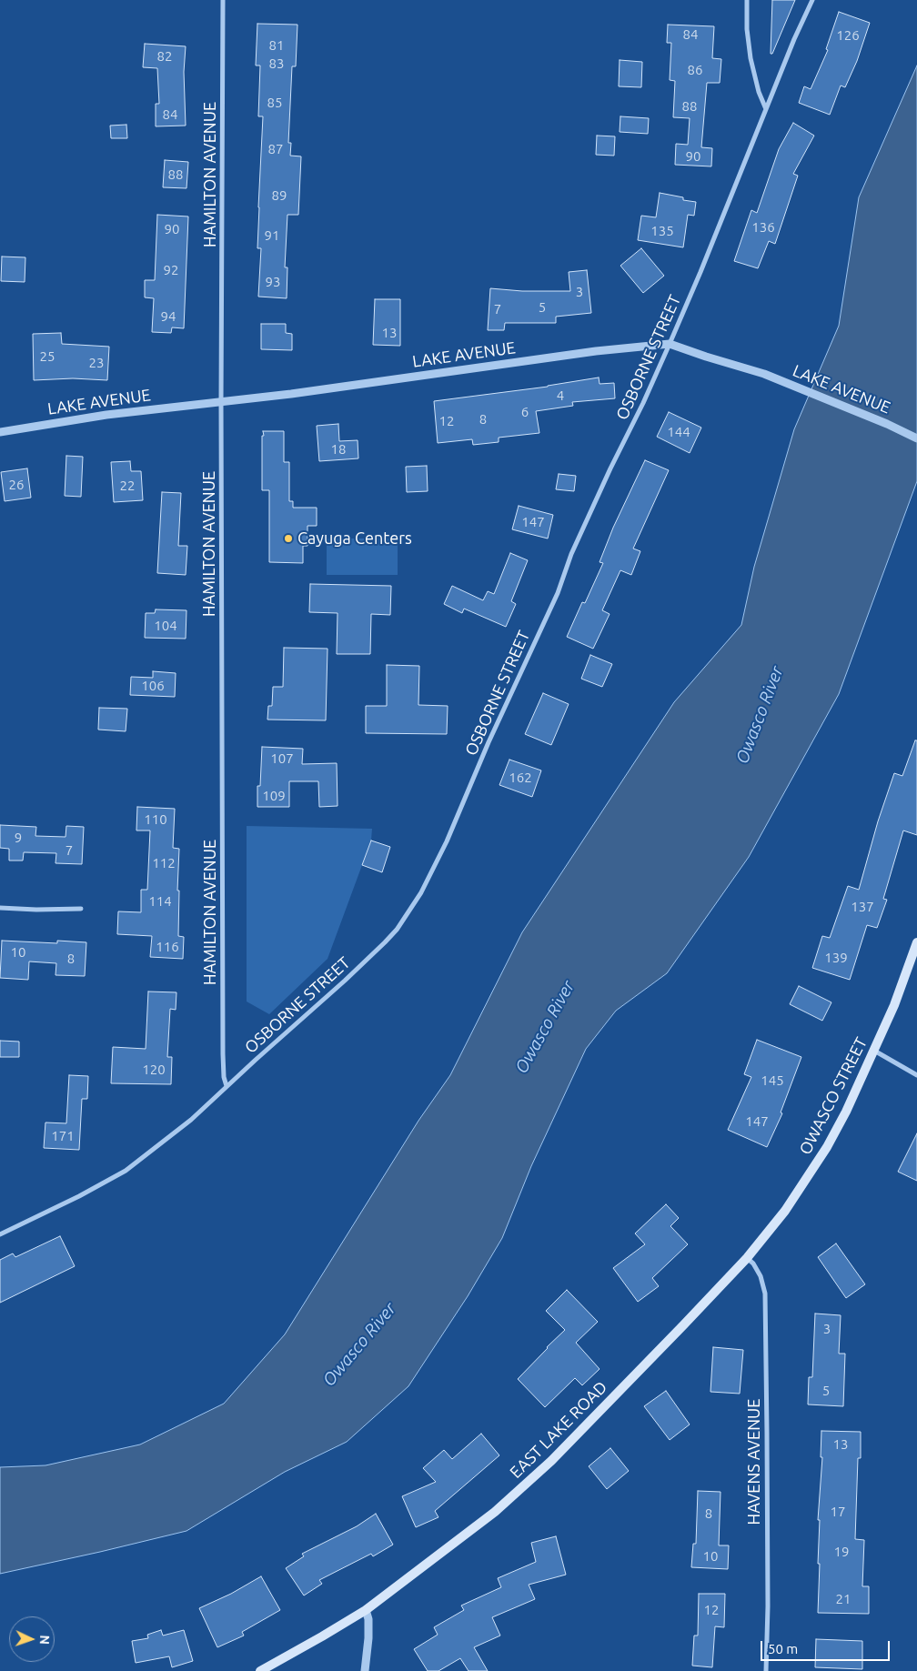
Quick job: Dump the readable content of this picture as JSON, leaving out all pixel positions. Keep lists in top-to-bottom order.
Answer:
{
  "streets": {
    "main road": ["OWASCO STREET", "EAST LAKE ROAD"],
    "street": [
      "HAMILTON AVENUE",
      "LAKE AVENUE",
      "OSBORNE STREET",
      "HAVENS AVENUE"
    ]
  },
  "crossings": [
    ["HAMILTON AVENUE", "LAKE AVENUE"],
    ["HAMILTON AVENUE", "OSBORNE STREET"],
    ["LAKE AVENUE", "OSBORNE STREET"],
    ["OWASCO STREET", "EAST LAKE ROAD"],
    ["EAST LAKE ROAD", "HAVENS AVENUE"]
  ],
  "water": ["Owasco River"],
  "places": ["Cayuga Centers"],
  "house_numbers": [
    "84",
    "126",
    "81",
    "82",
    "83",
    "86",
    "85",
    "88",
    "84",
    "87",
    "90",
    "88",
    "89",
    "136",
    "90",
    "135",
    "91",
    "92",
    "93",
    "3",
    "5",
    "7",
    "94",
    "13",
    "25",
    "23",
    "4",
    "6",
    "8",
    "12",
    "144",
    "18",
    "26",
    "22",
    "147",
    "104",
    "106",
    "107",
    "162",
    "109",
    "110",
    "9",
    "7",
    "112",
    "114",
    "137",
    "116",
    "10",
    "139",
    "8",
    "120",
    "145",
    "147",
    "171",
    "3",
    "5",
    "13",
    "17",
    "8",
    "19",
    "10",
    "21",
    "12"
  ],
  "scale_bar": "50 m",
  "north": "right"
}
